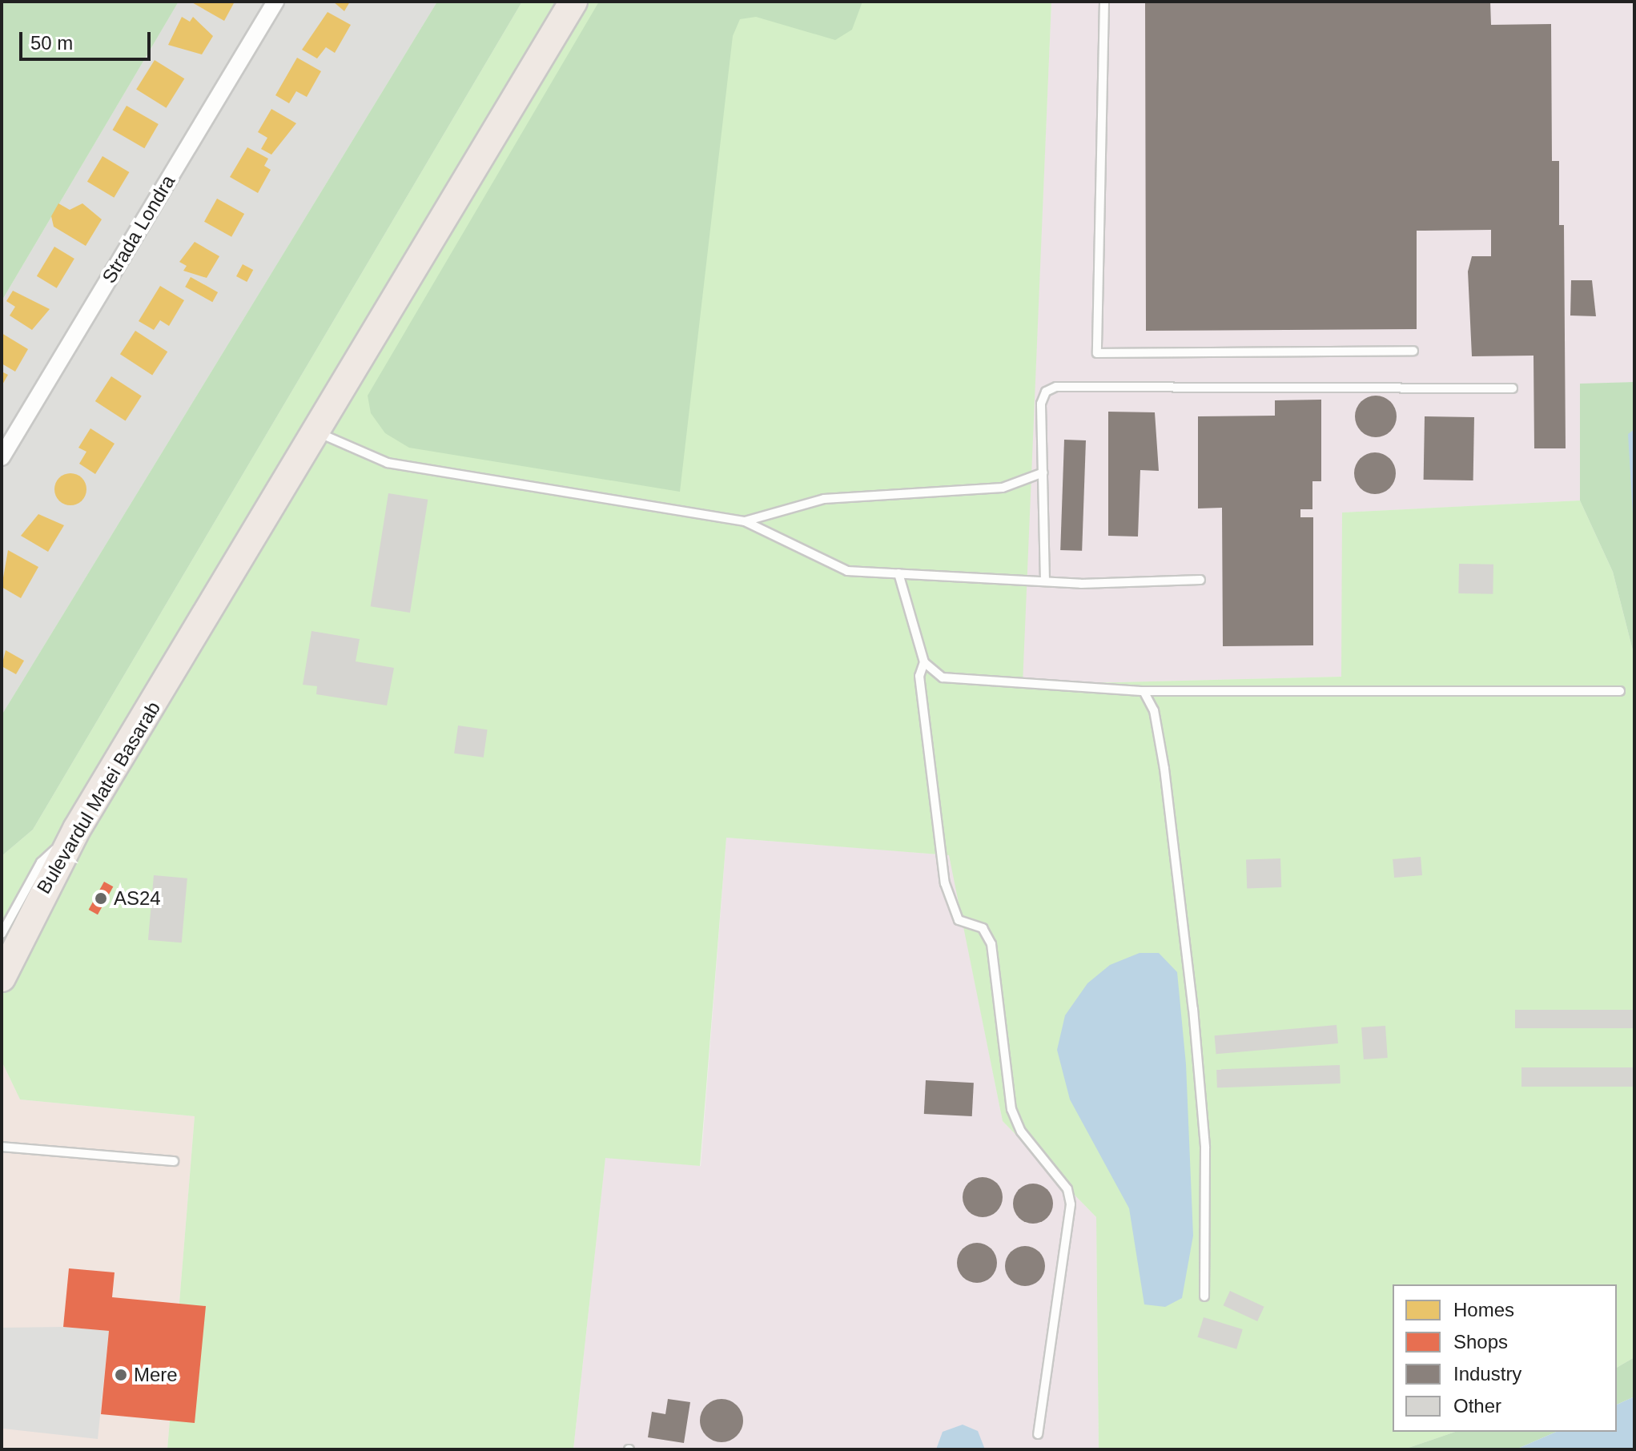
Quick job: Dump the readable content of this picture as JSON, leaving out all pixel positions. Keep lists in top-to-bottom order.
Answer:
{
  "streets": {
    "highway": ["Bulevardul Matei Basarab"],
    "street": ["Strada Londra"]
  },
  "places": ["AS24", "Mere"],
  "legend": [
    "Homes",
    "Shops",
    "Industry",
    "Other"
  ],
  "scale_bar": "50 m"
}
